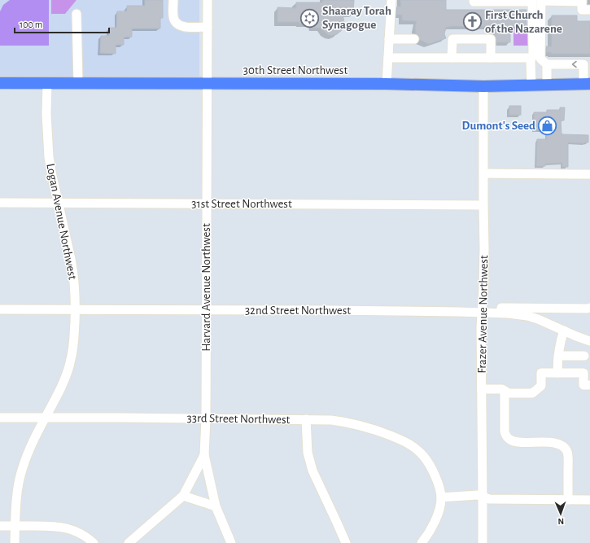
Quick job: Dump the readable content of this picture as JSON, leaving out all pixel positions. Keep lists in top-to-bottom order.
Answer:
{
  "streets": {
    "main road": ["30th Street Northwest"],
    "street": [
      "31st Street Northwest",
      "Logan Avenue Northwest",
      "Harvard Avenue Northwest",
      "32nd Street Northwest",
      "Frazer Avenue Northwest",
      "33rd Street Northwest"
    ]
  },
  "crossings": [
    ["30th Street Northwest", "Logan Avenue Northwest"],
    ["30th Street Northwest", "Harvard Avenue Northwest"],
    ["30th Street Northwest", "Frazer Avenue Northwest"],
    ["31st Street Northwest", "Logan Avenue Northwest"],
    ["31st Street Northwest", "Harvard Avenue Northwest"],
    ["31st Street Northwest", "Frazer Avenue Northwest"],
    ["Logan Avenue Northwest", "32nd Street Northwest"],
    ["Logan Avenue Northwest", "33rd Street Northwest"],
    ["Harvard Avenue Northwest", "32nd Street Northwest"],
    ["Harvard Avenue Northwest", "33rd Street Northwest"],
    ["32nd Street Northwest", "Frazer Avenue Northwest"]
  ],
  "places": {
    "synagogue": ["Shaaray Torah Synagogue"],
    "church": ["First Church of the Nazarene"],
    "shop": ["Dumont's Seed"]
  },
  "scale_bar": "100 m",
  "north": "bottom"
}
